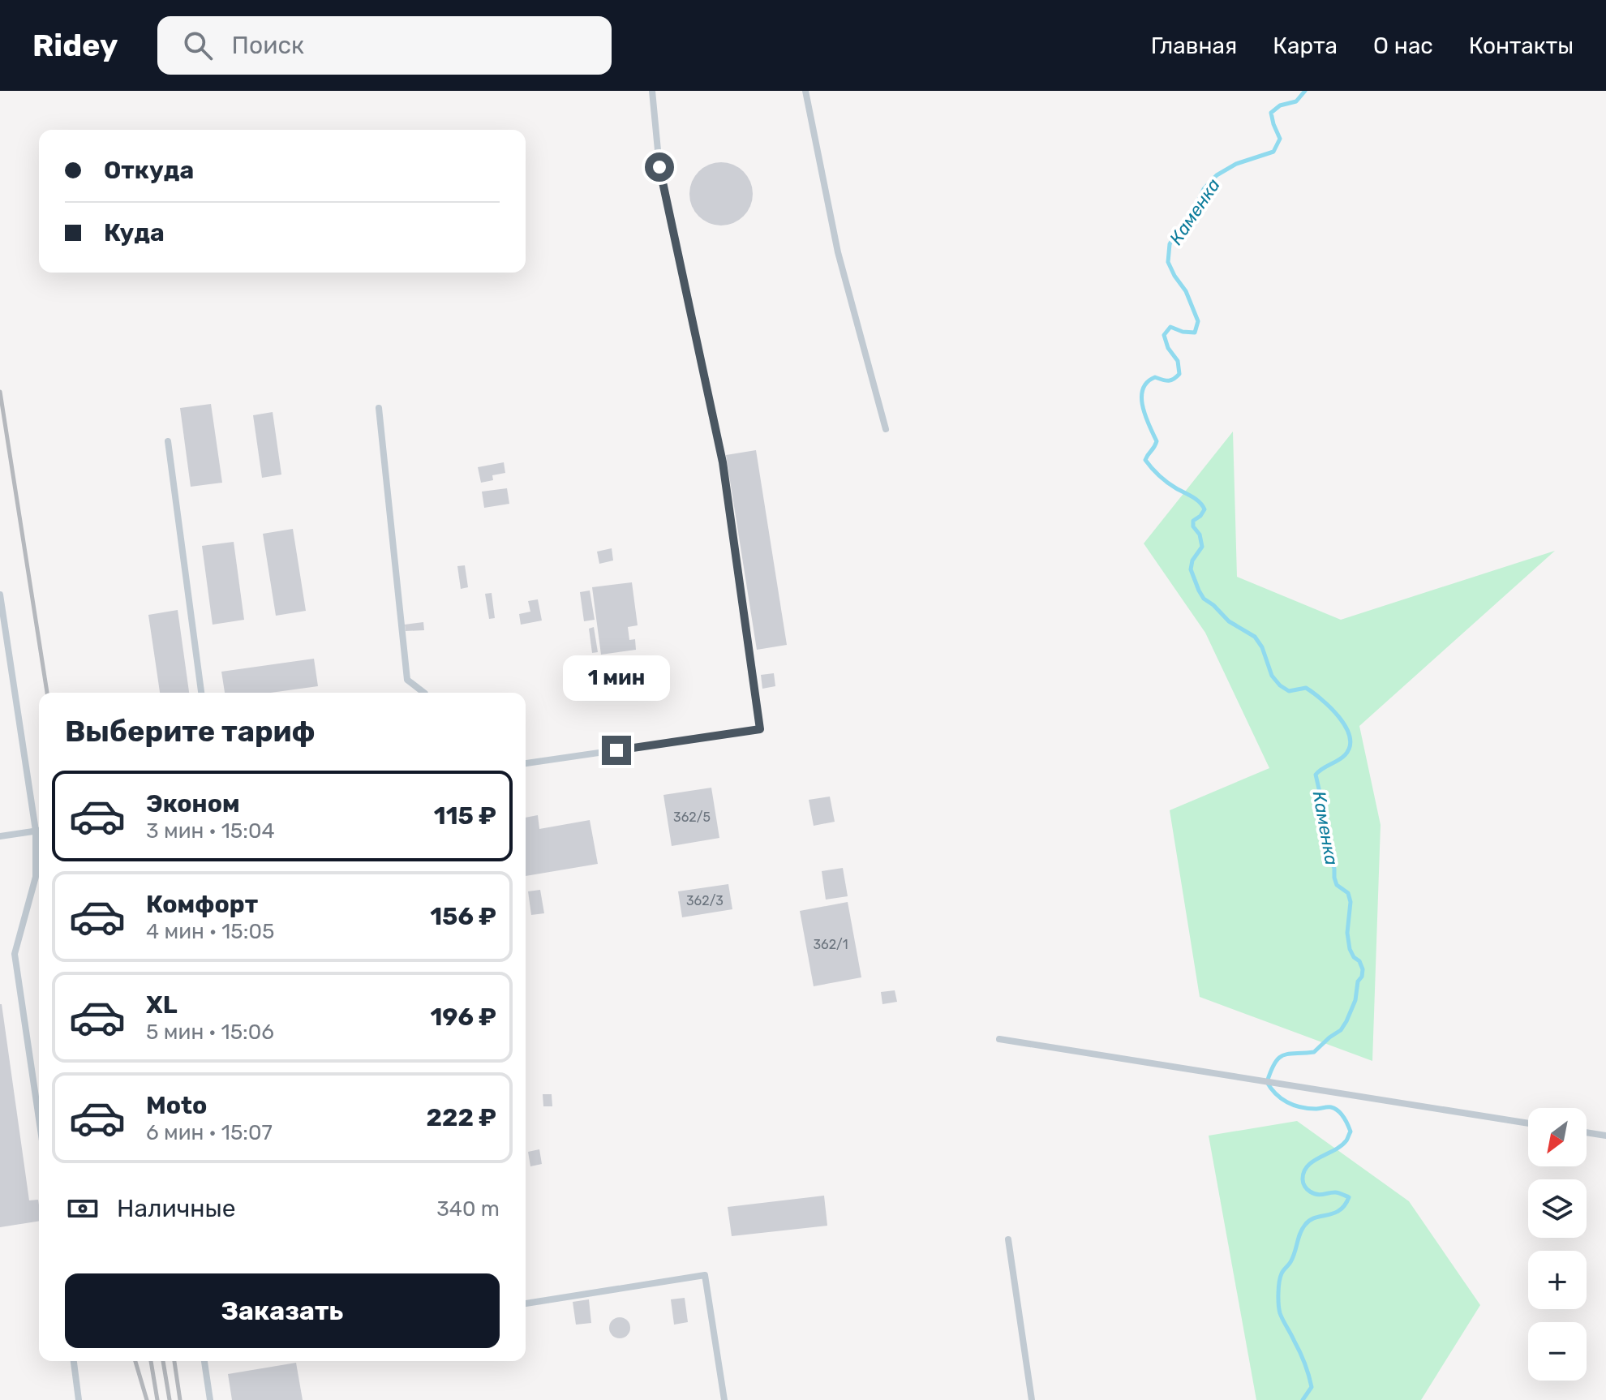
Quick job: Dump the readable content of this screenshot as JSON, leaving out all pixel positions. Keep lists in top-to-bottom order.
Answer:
{
  "water": ["Каменка"],
  "house_numbers": ["362/5", "362/3", "362/1"],
  "north": "bottom left",
  "page": {
    "header": "Ridey",
    "search": "Поиск",
    "nav": [
      "Главная",
      "Карта",
      "О нас",
      "Контакты"
    ],
    "banner": ["Откуда", "Куда"],
    "bubble": "1 мин",
    "heading": "Выберите тариф",
    "list": [
      {
        "name": "Эконом",
        "note": "3 мин · 15:04",
        "value": "115 ₽"
      },
      {
        "name": "Комфорт",
        "note": "4 мин · 15:05",
        "value": "156 ₽"
      },
      {
        "name": "XL",
        "note": "5 мин · 15:06",
        "value": "196 ₽"
      },
      {
        "name": "Moto",
        "note": "6 мин · 15:07",
        "value": "222 ₽"
      }
    ],
    "map_buttons": ["+", "−"],
    "pay": ["Наличные", "340 m"],
    "buttons": "Заказать"
  }
}
